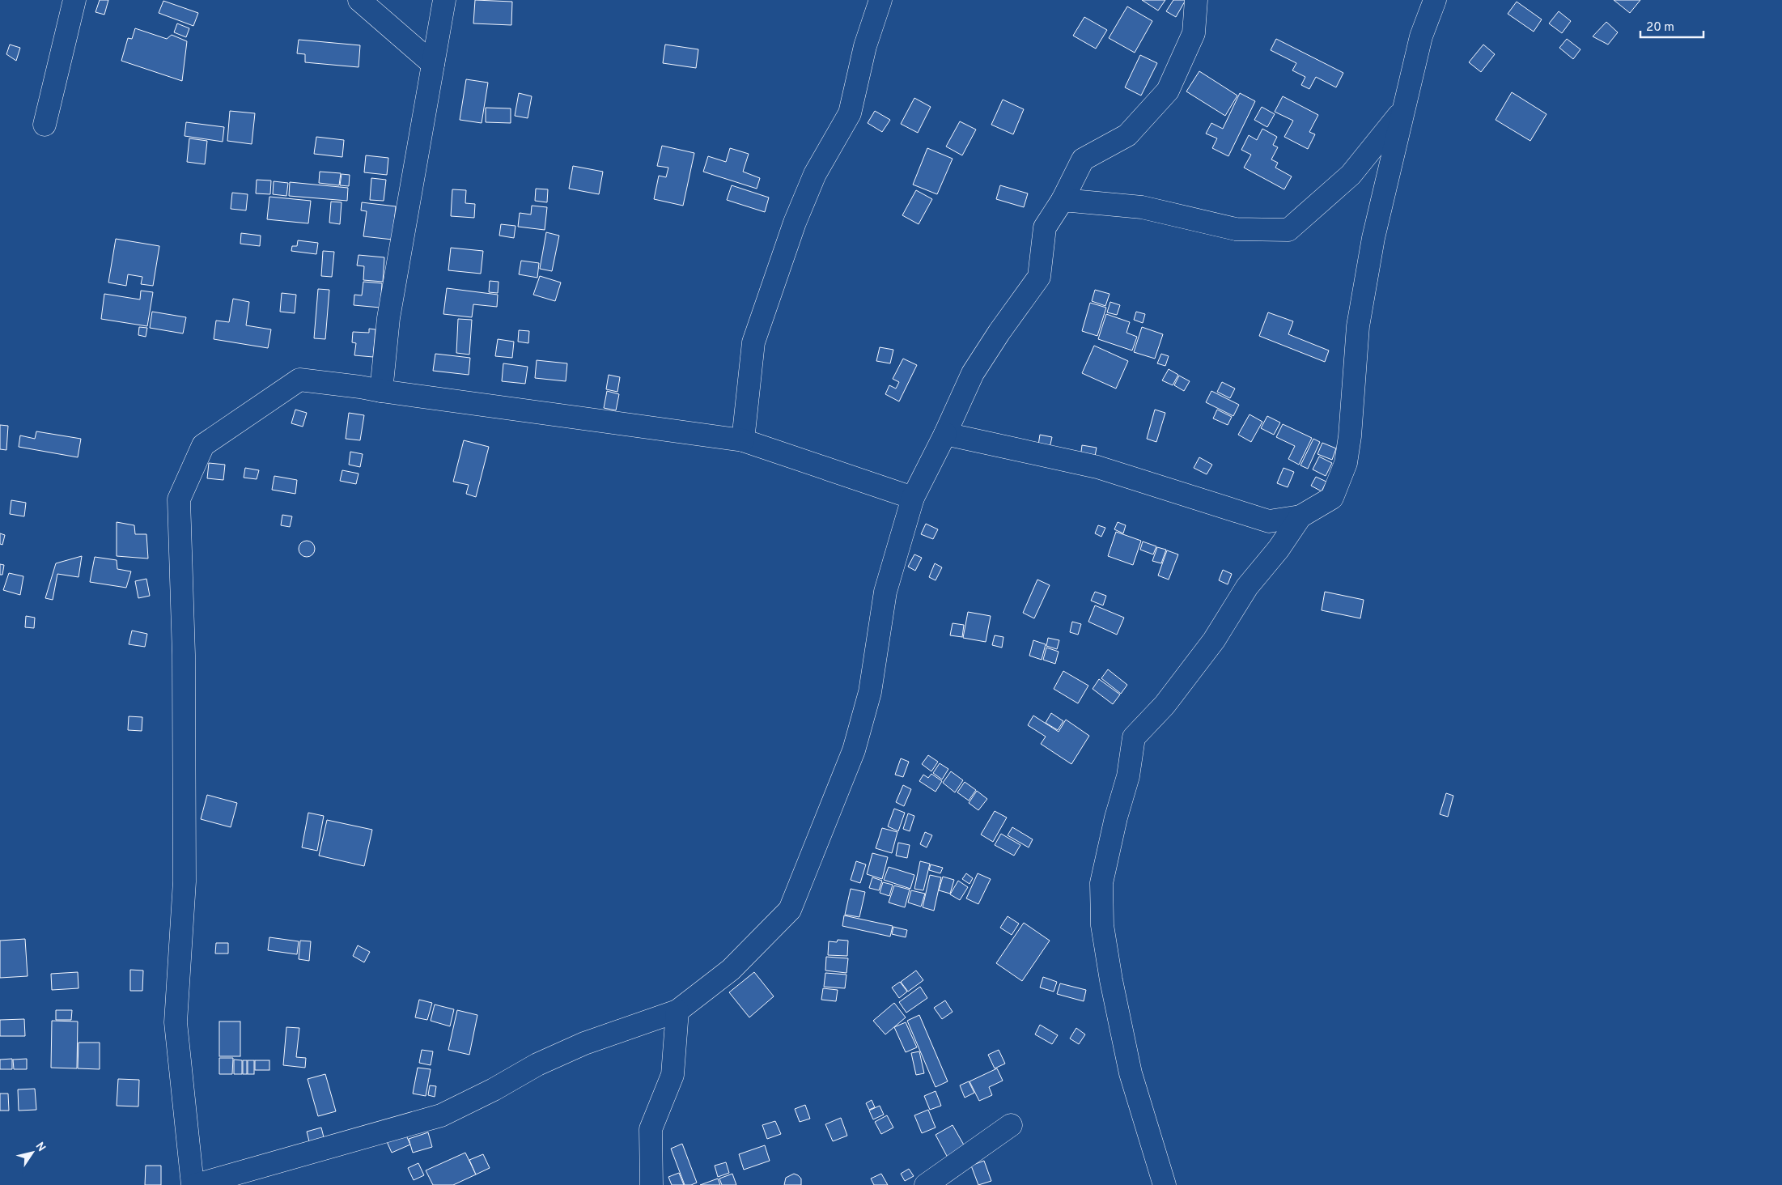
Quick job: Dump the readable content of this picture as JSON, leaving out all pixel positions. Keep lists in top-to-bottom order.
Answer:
{
  "scale_bar": "20 m",
  "north": "top right"
}
